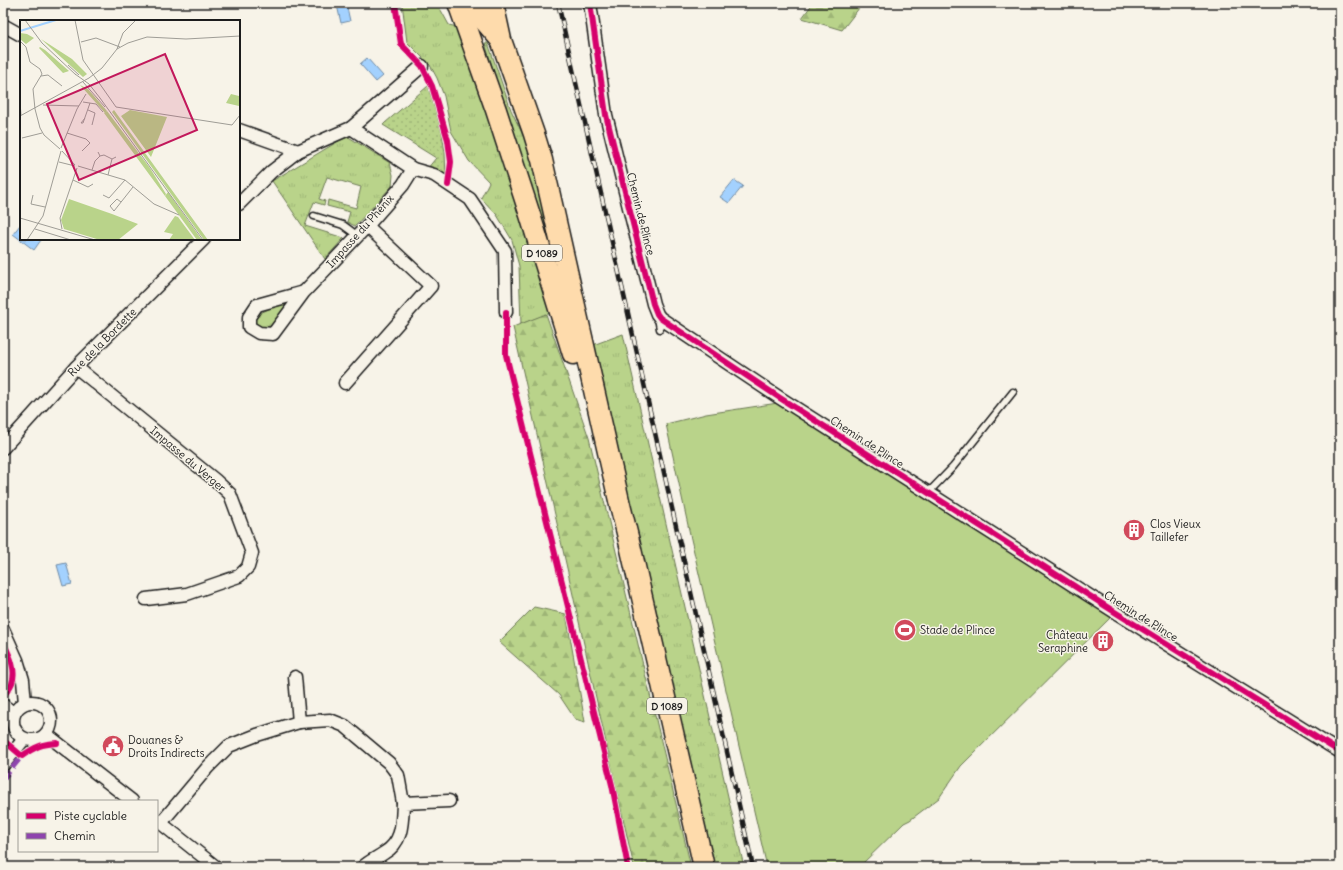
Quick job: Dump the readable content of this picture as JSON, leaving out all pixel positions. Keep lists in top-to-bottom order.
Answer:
{
  "streets": {
    "main road": ["D 1089"],
    "street": [
      "Chemin de Plince",
      "Impasse du Phénix",
      "Rue de la Bordette",
      "Impasse du Verger"
    ]
  },
  "crossings": [
    ["Rue de la Bordette", "Impasse du Verger"]
  ],
  "places": {
    "building": ["Clos Vieux Taillefer", "Château Seraphine"],
    "sports": ["Stade de Plince"],
    "public building": ["Douanes & Droits Indirects"]
  },
  "legend": ["Piste cyclable", "Chemin"]
}
